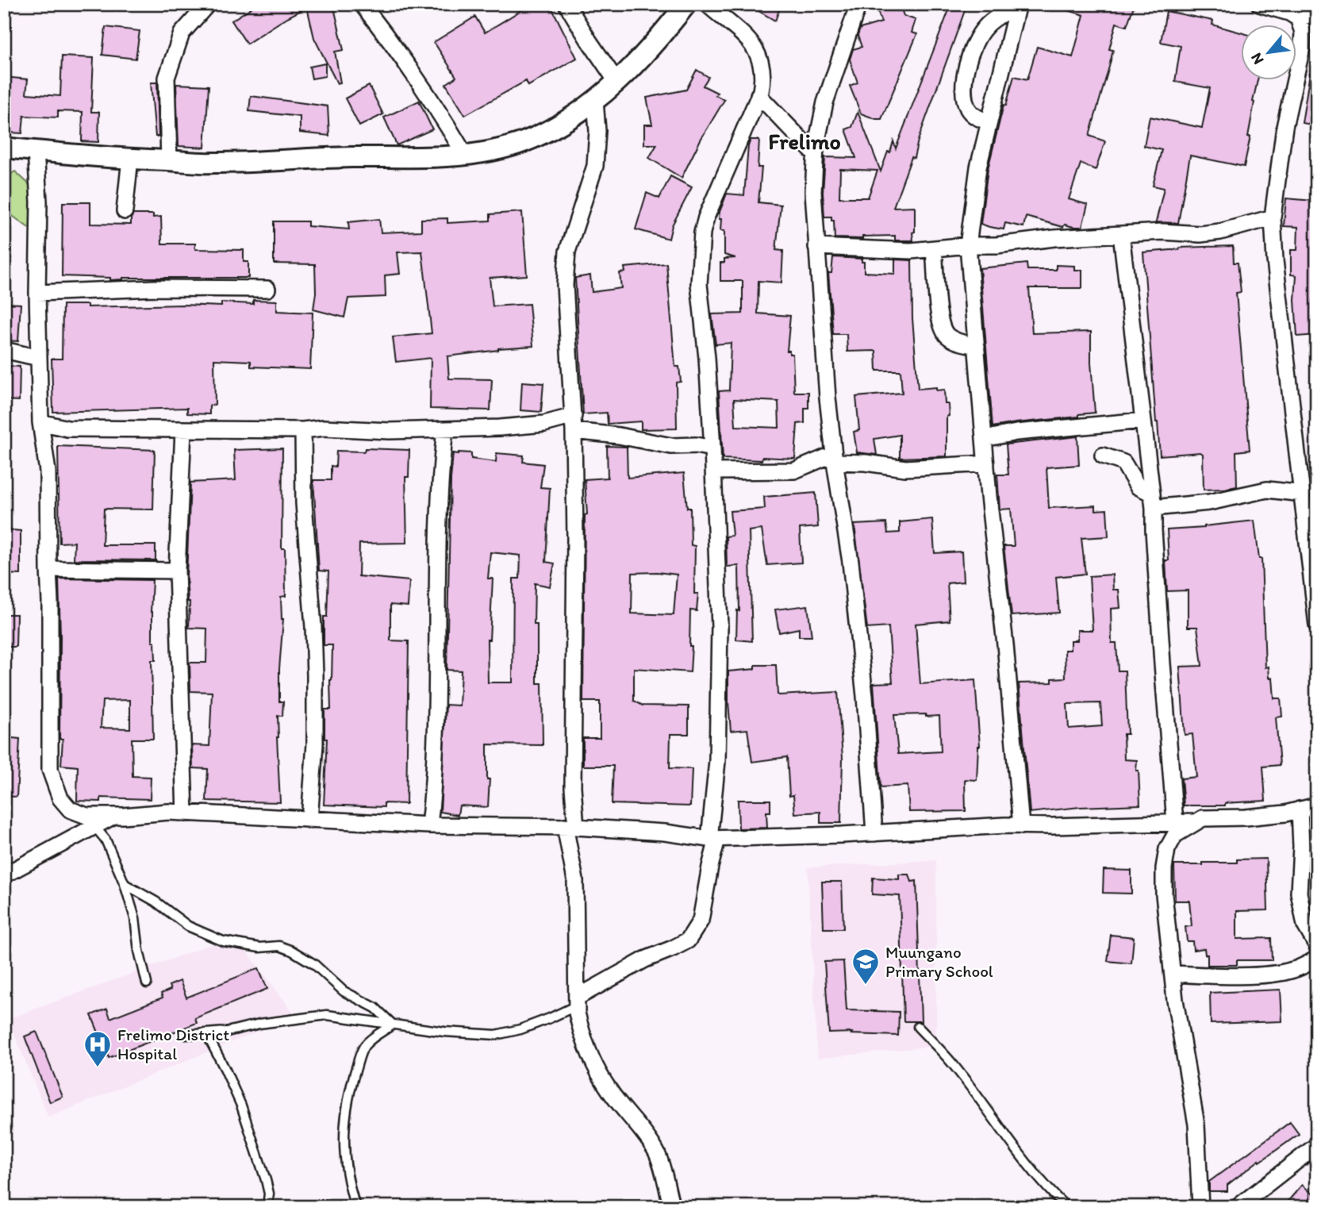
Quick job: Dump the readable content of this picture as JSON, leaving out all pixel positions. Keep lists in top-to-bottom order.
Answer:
{
  "districts": ["Frelimo"],
  "places": {
    "school or university": ["Muungano Primary School"],
    "hospital": ["Frelimo District Hospital"]
  },
  "north": "bottom left"
}
